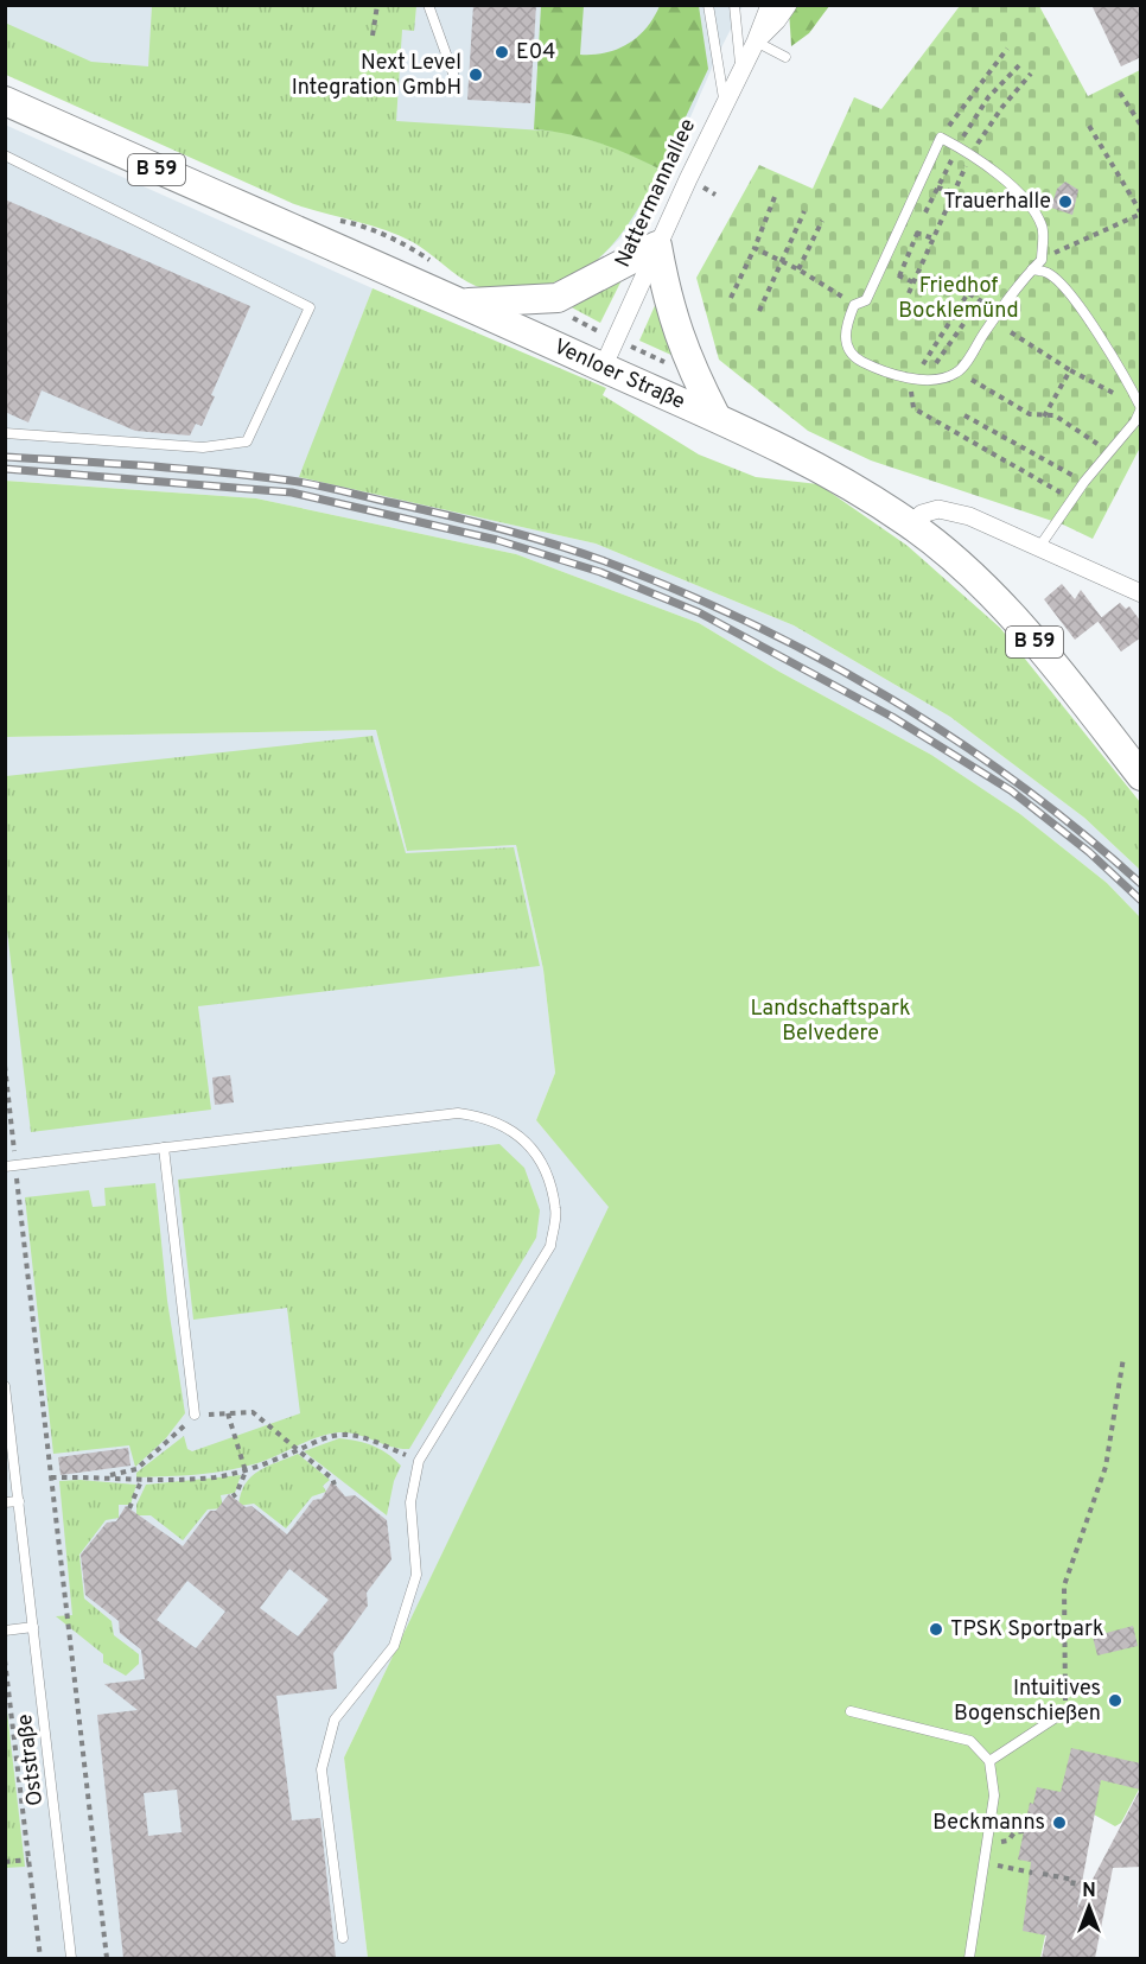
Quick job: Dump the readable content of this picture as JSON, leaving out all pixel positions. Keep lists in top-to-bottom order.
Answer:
{
  "streets": {
    "main road": ["B 59", "Venloer Straße"],
    "street": ["Nattermannallee"],
    "lane": ["Oststraße"]
  },
  "crossings": [
    ["Nattermannallee", "Venloer Straße"]
  ],
  "parks": ["Friedhof Bocklemünd", "Landschaftspark Belvedere"],
  "places": [
    "E04",
    "Next Level Integration GmbH",
    "Trauerhalle",
    "TPSK Sportpark",
    "Intuitives Bogenschießen",
    "Beckmanns"
  ],
  "north": "top"
}
